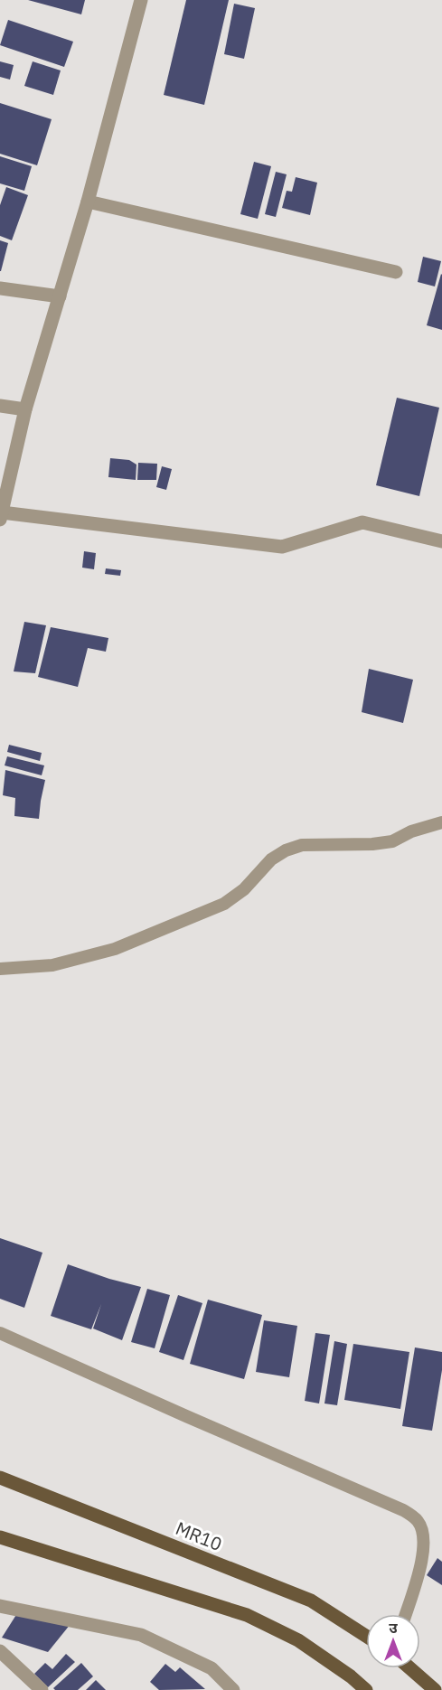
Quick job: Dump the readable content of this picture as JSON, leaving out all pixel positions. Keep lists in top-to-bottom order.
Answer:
{
  "streets": {
    "main road": ["MR10"]
  },
  "north": "top"
}
